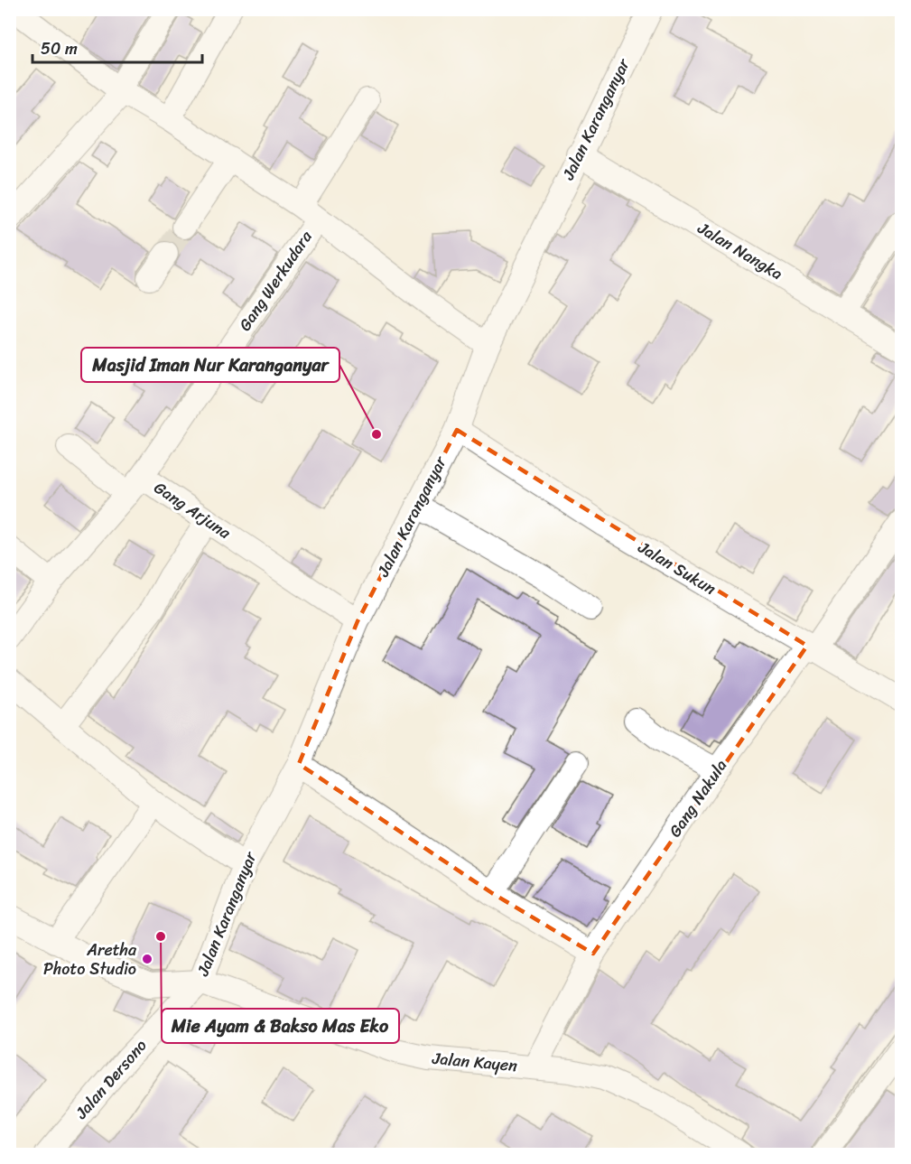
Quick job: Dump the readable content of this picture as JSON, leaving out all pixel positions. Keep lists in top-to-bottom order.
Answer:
{
  "streets": {
    "street": [
      "Jalan Karanganyar",
      "Jalan Nangka",
      "Gang Werkudara",
      "Gang Arjuna",
      "Jalan Sukun",
      "Gang Nakula",
      "Jalan Kayen",
      "Jalan Dersono"
    ]
  },
  "crossings": [
    ["Jalan Karanganyar", "Jalan Nangka"],
    ["Jalan Karanganyar", "Gang Arjuna"],
    ["Jalan Karanganyar", "Jalan Sukun"],
    ["Jalan Karanganyar", "Jalan Kayen"],
    ["Jalan Karanganyar", "Jalan Dersono"],
    ["Gang Werkudara", "Gang Arjuna"],
    ["Jalan Sukun", "Gang Nakula"],
    ["Gang Nakula", "Jalan Kayen"],
    ["Jalan Kayen", "Jalan Dersono"]
  ],
  "places": ["Masjid Iman Nur Karanganyar", "Mie Ayam & Bakso Mas Eko", "Aretha Photo Studio"],
  "scale_bar": "50 m"
}
